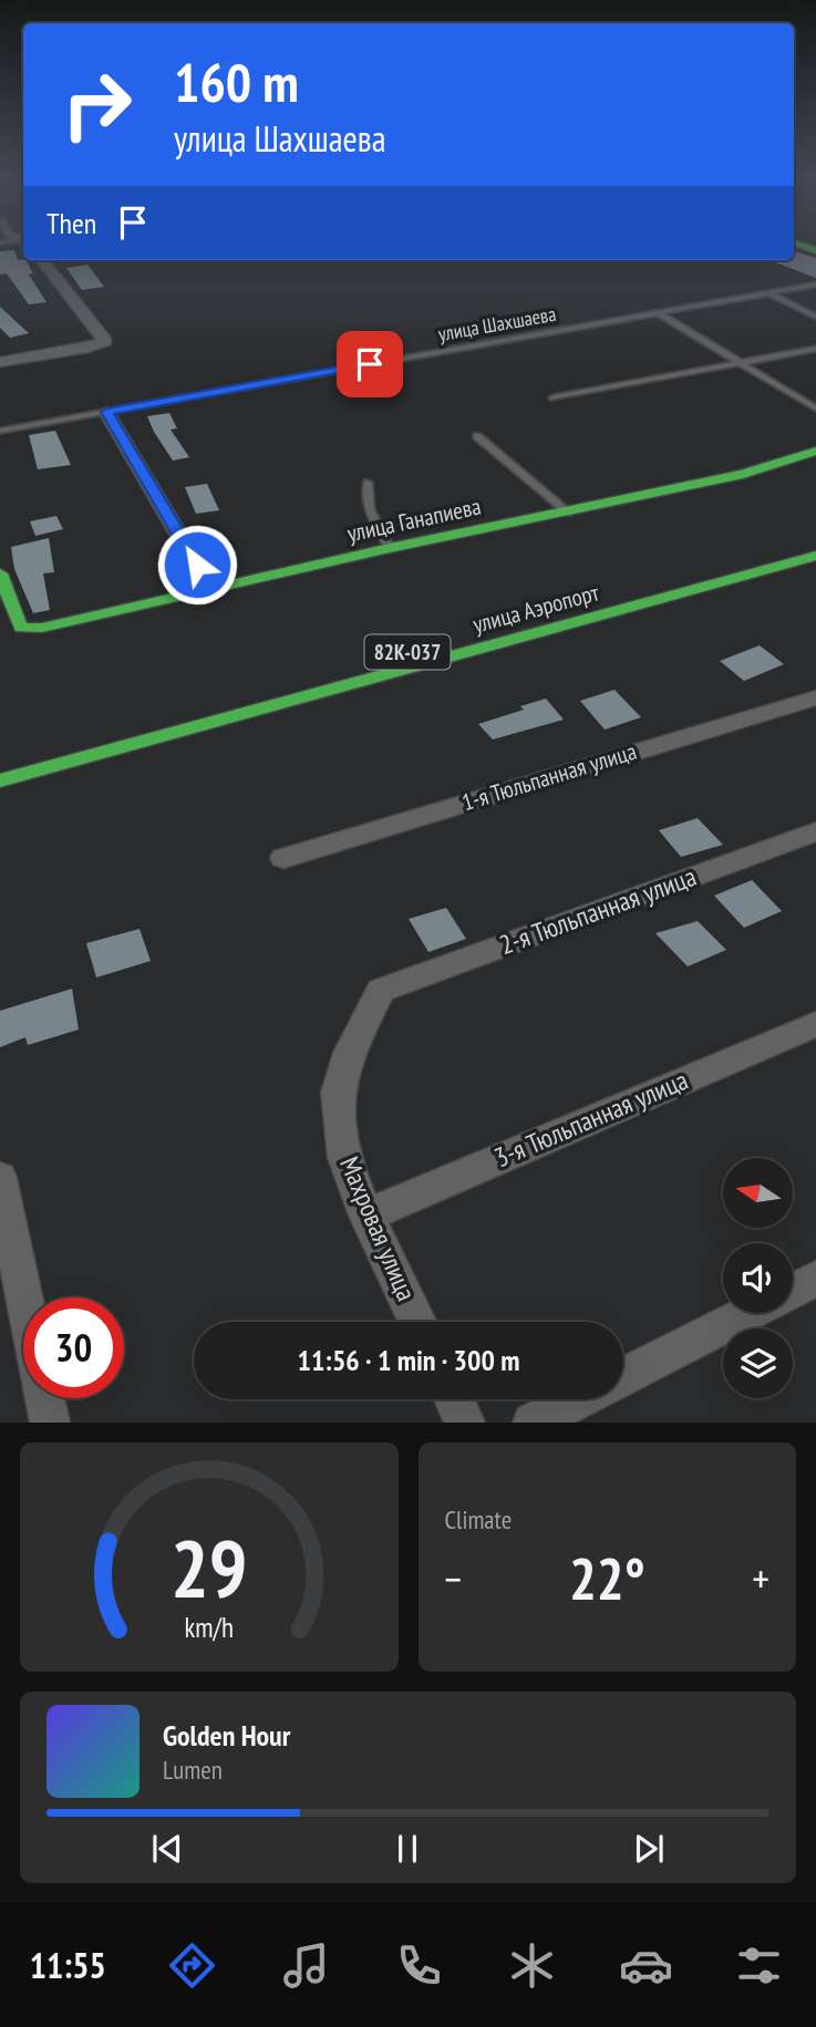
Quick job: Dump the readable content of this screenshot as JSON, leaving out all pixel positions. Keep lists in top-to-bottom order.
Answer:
{
  "streets": {
    "main road": ["улица Ганапиева", "улица Аэропорт", "82К-037"],
    "street": [
      "1-я Тюльпанная улица",
      "2-я Тюльпанная улица",
      "3-я Тюльпанная улица",
      "Махровая улица"
    ],
    "lane": ["улица Шахшаева"]
  },
  "crossings": [
    ["2-я Тюльпанная улица", "Махровая улица"],
    ["3-я Тюльпанная улица", "Махровая улица"]
  ],
  "north": "left",
  "page": {
    "turn": ["160 m", "улица Шахшаева"],
    "then": "Then",
    "limit": "30",
    "trip": "11:56 · 1 min · 300 m",
    "tile": "Climate",
    "heat": ["−", "22°", "+"],
    "song": ["Golden Hour", "Lumen"],
    "tabs": "11:55",
    "gauge": ["29", "km/h"]
  }
}
